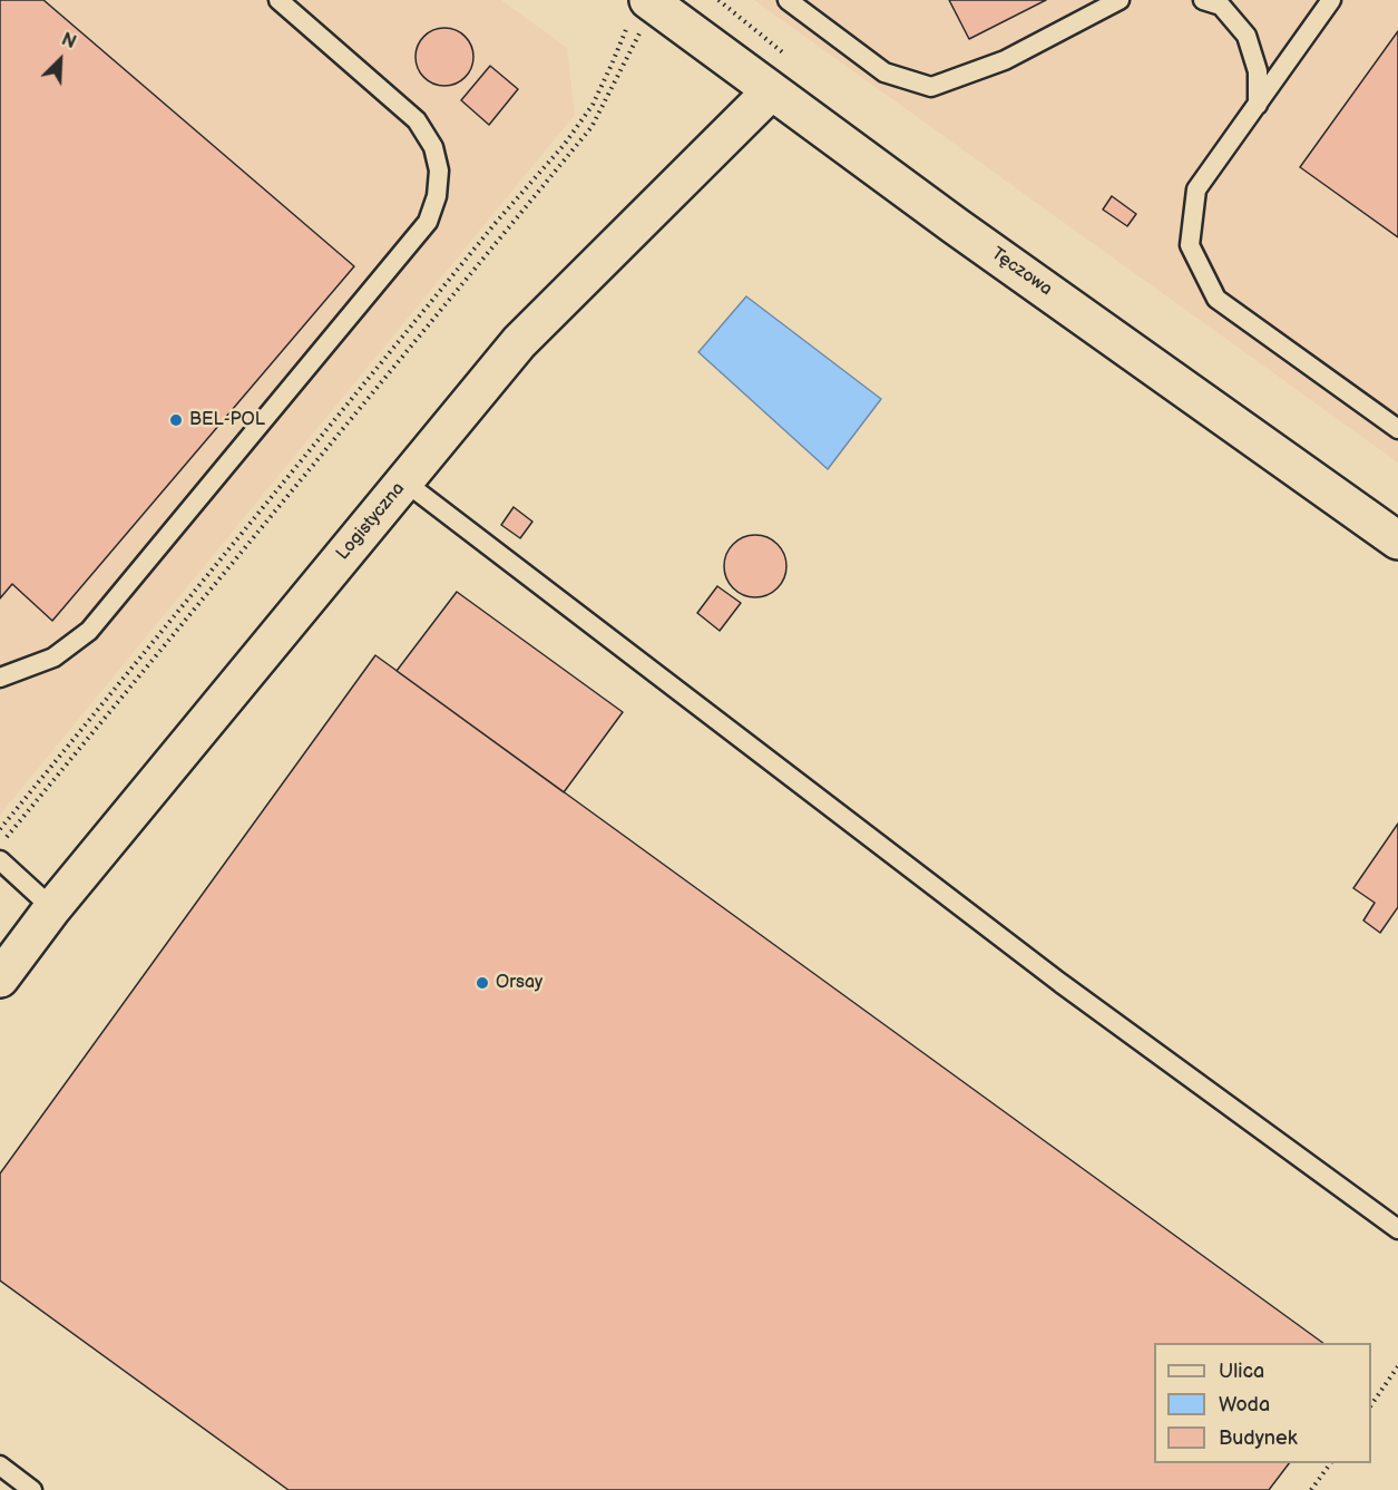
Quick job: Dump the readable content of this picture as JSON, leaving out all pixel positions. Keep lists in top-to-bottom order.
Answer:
{
  "streets": {
    "street": ["Tęczowa", "Logistyczna"]
  },
  "crossings": [
    ["Tęczowa", "Logistyczna"]
  ],
  "places": ["BEL-POL", "Orsay"],
  "legend": ["Ulica", "Woda", "Budynek"],
  "north": "top right"
}
